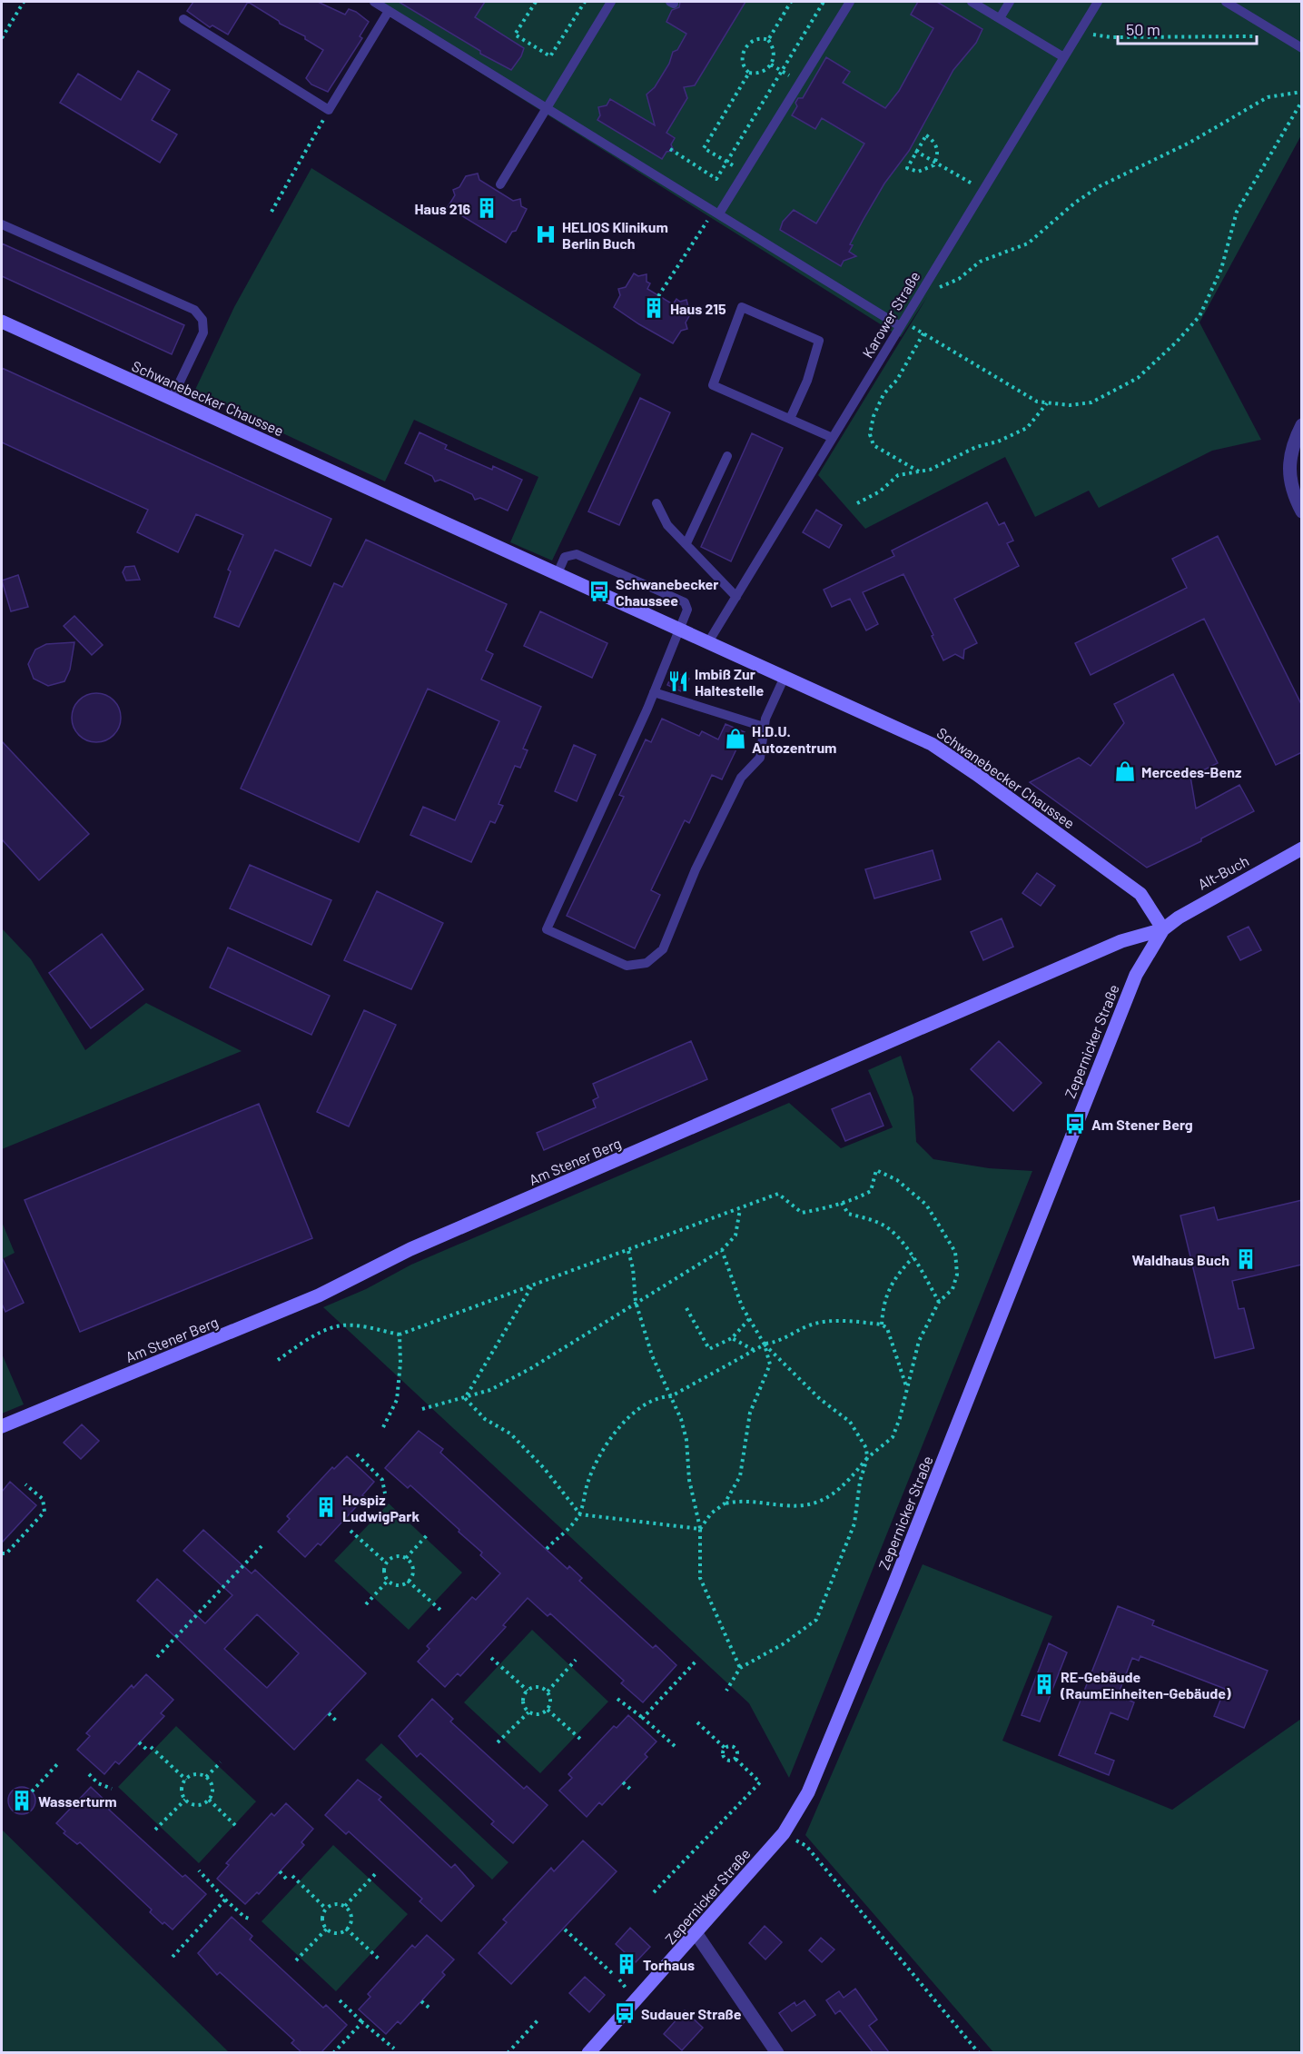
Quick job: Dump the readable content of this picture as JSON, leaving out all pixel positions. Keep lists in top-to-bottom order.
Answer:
{
  "streets": {
    "main road": [
      "Schwanebecker Chaussee",
      "Alt-Buch",
      "Zepernicker Straße",
      "Am Stener Berg"
    ],
    "lane": ["Karower Straße"]
  },
  "crossings": [
    ["Karower Straße", "Schwanebecker Chaussee"],
    ["Schwanebecker Chaussee", "Alt-Buch"],
    ["Schwanebecker Chaussee", "Zepernicker Straße"],
    ["Schwanebecker Chaussee", "Am Stener Berg"],
    ["Alt-Buch", "Zepernicker Straße"],
    ["Alt-Buch", "Am Stener Berg"],
    ["Zepernicker Straße", "Am Stener Berg"]
  ],
  "places": {
    "building": [
      "Haus 216",
      "Haus 215",
      "Waldhaus Buch",
      "Hospiz LudwigPark",
      "RE-Gebäude (RaumEinheiten-Gebäude)",
      "Wasserturm",
      "Torhaus"
    ],
    "hospital": ["HELIOS Klinikum Berlin Buch"],
    "bus stop": ["Schwanebecker Chaussee", "Am Stener Berg", "Sudauer Straße"],
    "restaurant": ["Imbiß Zur Haltestelle"],
    "shop": ["H.D.U. Autozentrum", "Mercedes-Benz"]
  },
  "scale_bar": "50 m"
}
